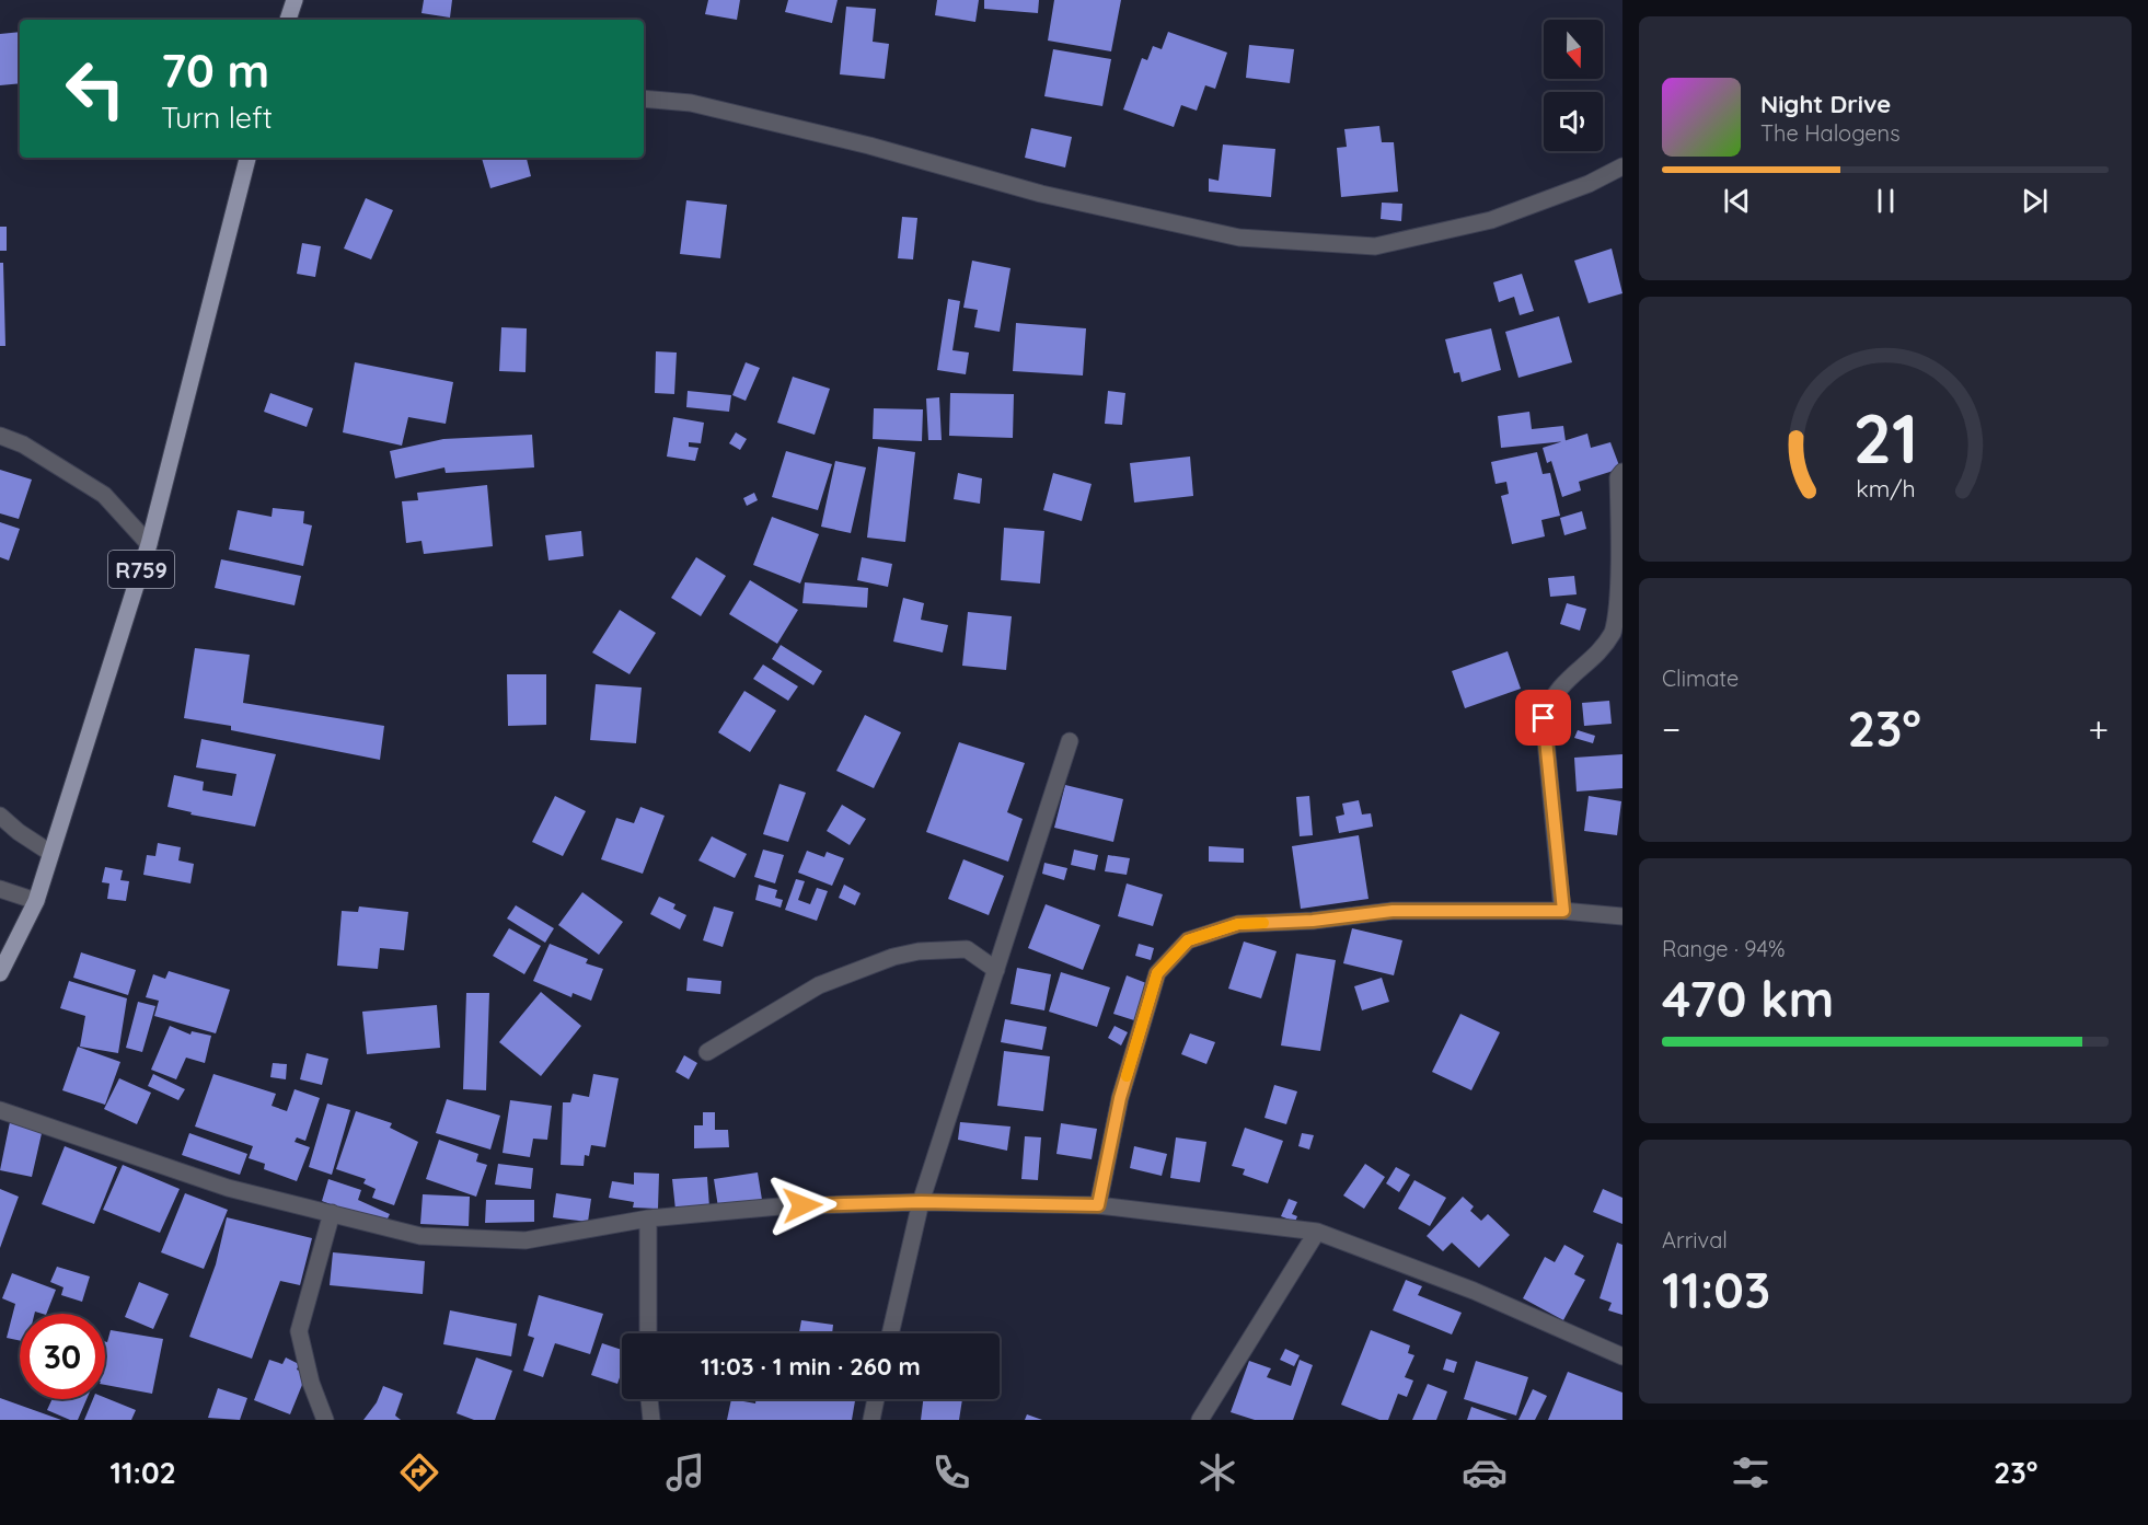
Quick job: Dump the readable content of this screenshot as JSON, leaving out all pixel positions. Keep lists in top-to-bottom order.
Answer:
{
  "streets": {
    "main road": ["R759"]
  },
  "north": "bottom",
  "page": {
    "turn": ["70 m", "Turn left"],
    "song": ["Night Drive", "The Halogens"],
    "tile": [
      "Climate",
      ["Range · 94%", "470 km"],
      ["Arrival", "11:03"]
    ],
    "heat": ["−", "23°", "+"],
    "limit": "30",
    "trip": "11:03 · 1 min · 260 m",
    "tabs": ["11:02", "23°"],
    "gauge": ["21", "km/h"]
  }
}
